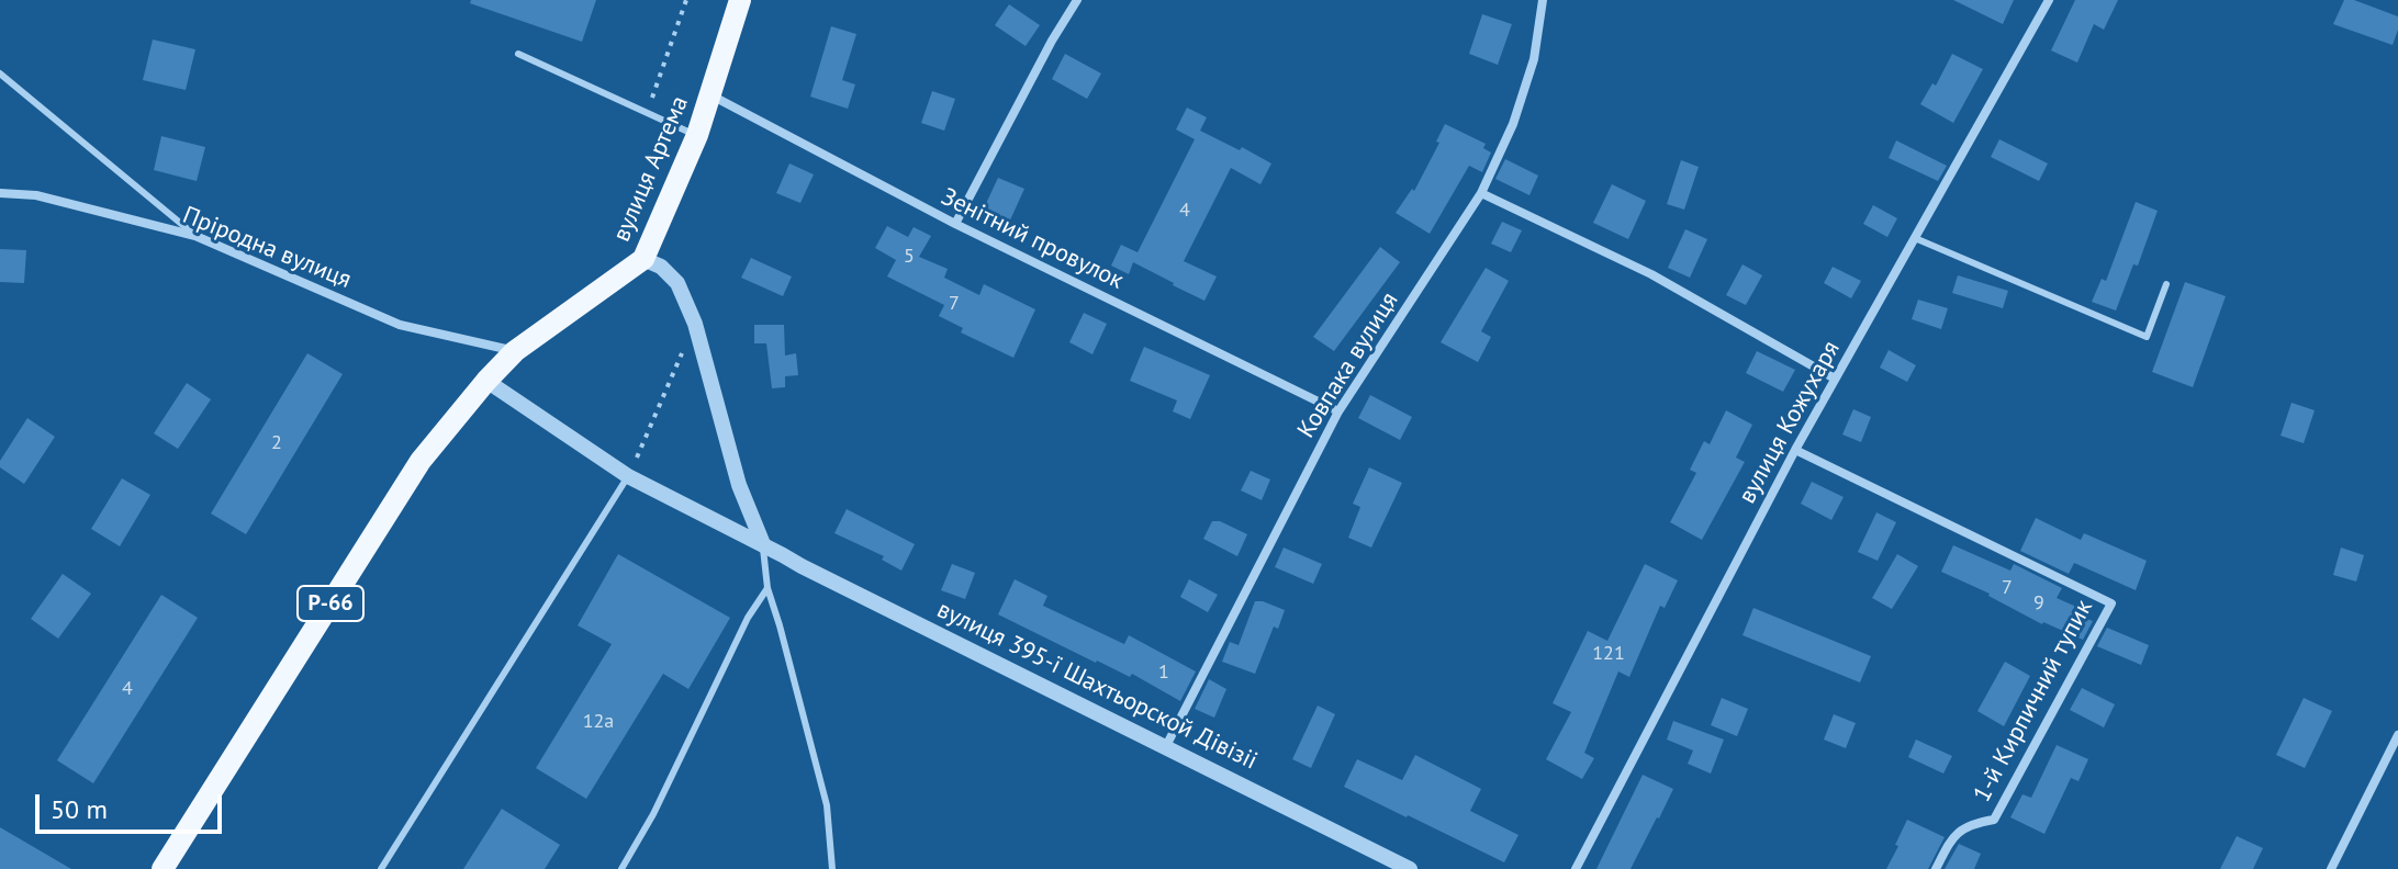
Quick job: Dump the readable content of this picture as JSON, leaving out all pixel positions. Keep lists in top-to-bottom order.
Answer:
{
  "streets": {
    "main road": ["вулиця Артема", "Р-66"],
    "street": [
      "Зенітний провулок",
      "Пріродна вулиця",
      "Ковпака вулиця",
      "вулиця Кожухаря",
      "вулиця 395-ї Шахтьорской Дівізіі",
      "1-й Кирпичний тупик"
    ]
  },
  "crossings": [
    ["вулиця Артема", "Зенітний провулок"],
    ["вулиця Артема", "Пріродна вулиця"],
    ["вулиця Артема", "Р-66"],
    ["Зенітний провулок", "Ковпака вулиця"],
    ["Пріродна вулиця", "Р-66"],
    ["Ковпака вулиця", "вулиця 395-ї Шахтьорской Дівізіі"],
    ["вулиця Кожухаря", "1-й Кирпичний тупик"],
    ["Р-66", "вулиця 395-ї Шахтьорской Дівізіі"]
  ],
  "house_numbers": [
    "4",
    "5",
    "7",
    "2",
    "7",
    "9",
    "121",
    "1",
    "4",
    "12а"
  ],
  "scale_bar": "50 m"
}
